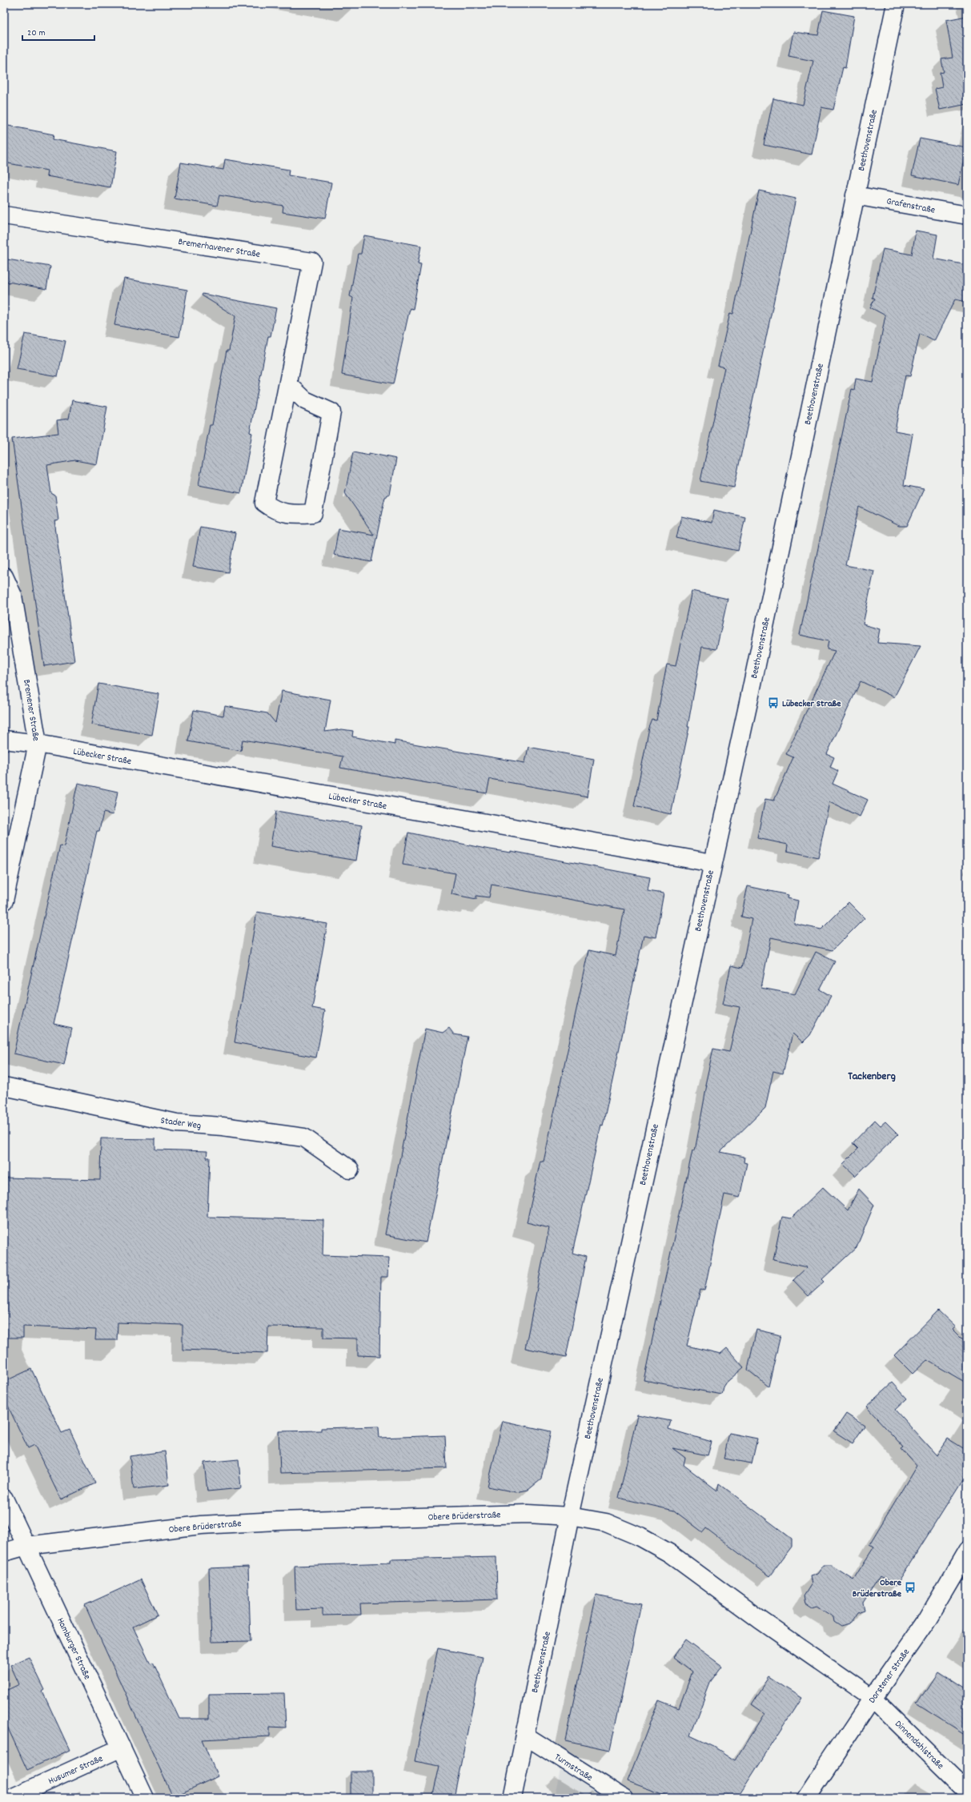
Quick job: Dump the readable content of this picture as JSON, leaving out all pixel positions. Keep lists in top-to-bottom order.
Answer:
{
  "streets": {
    "street": [
      "Beethovenstraße",
      "Grafenstraße",
      "Bremerhavener Straße",
      "Bremener Straße",
      "Lübecker Straße",
      "Stader Weg",
      "Obere Brüderstraße",
      "Hamburger Straße",
      "Dorstener Straße",
      "Dinnendahlstraße",
      "Turmstraße",
      "Husumer Straße"
    ]
  },
  "crossings": [
    ["Beethovenstraße", "Grafenstraße"],
    ["Beethovenstraße", "Lübecker Straße"],
    ["Beethovenstraße", "Obere Brüderstraße"],
    ["Beethovenstraße", "Turmstraße"],
    ["Bremener Straße", "Lübecker Straße"],
    ["Obere Brüderstraße", "Hamburger Straße"],
    ["Obere Brüderstraße", "Dorstener Straße"],
    ["Obere Brüderstraße", "Dinnendahlstraße"],
    ["Hamburger Straße", "Husumer Straße"],
    ["Dorstener Straße", "Dinnendahlstraße"]
  ],
  "districts": ["Tackenberg"],
  "places": {
    "bus stop": ["Lübecker Straße", "Obere Brüderstraße"]
  },
  "scale_bar": "20 m"
}
